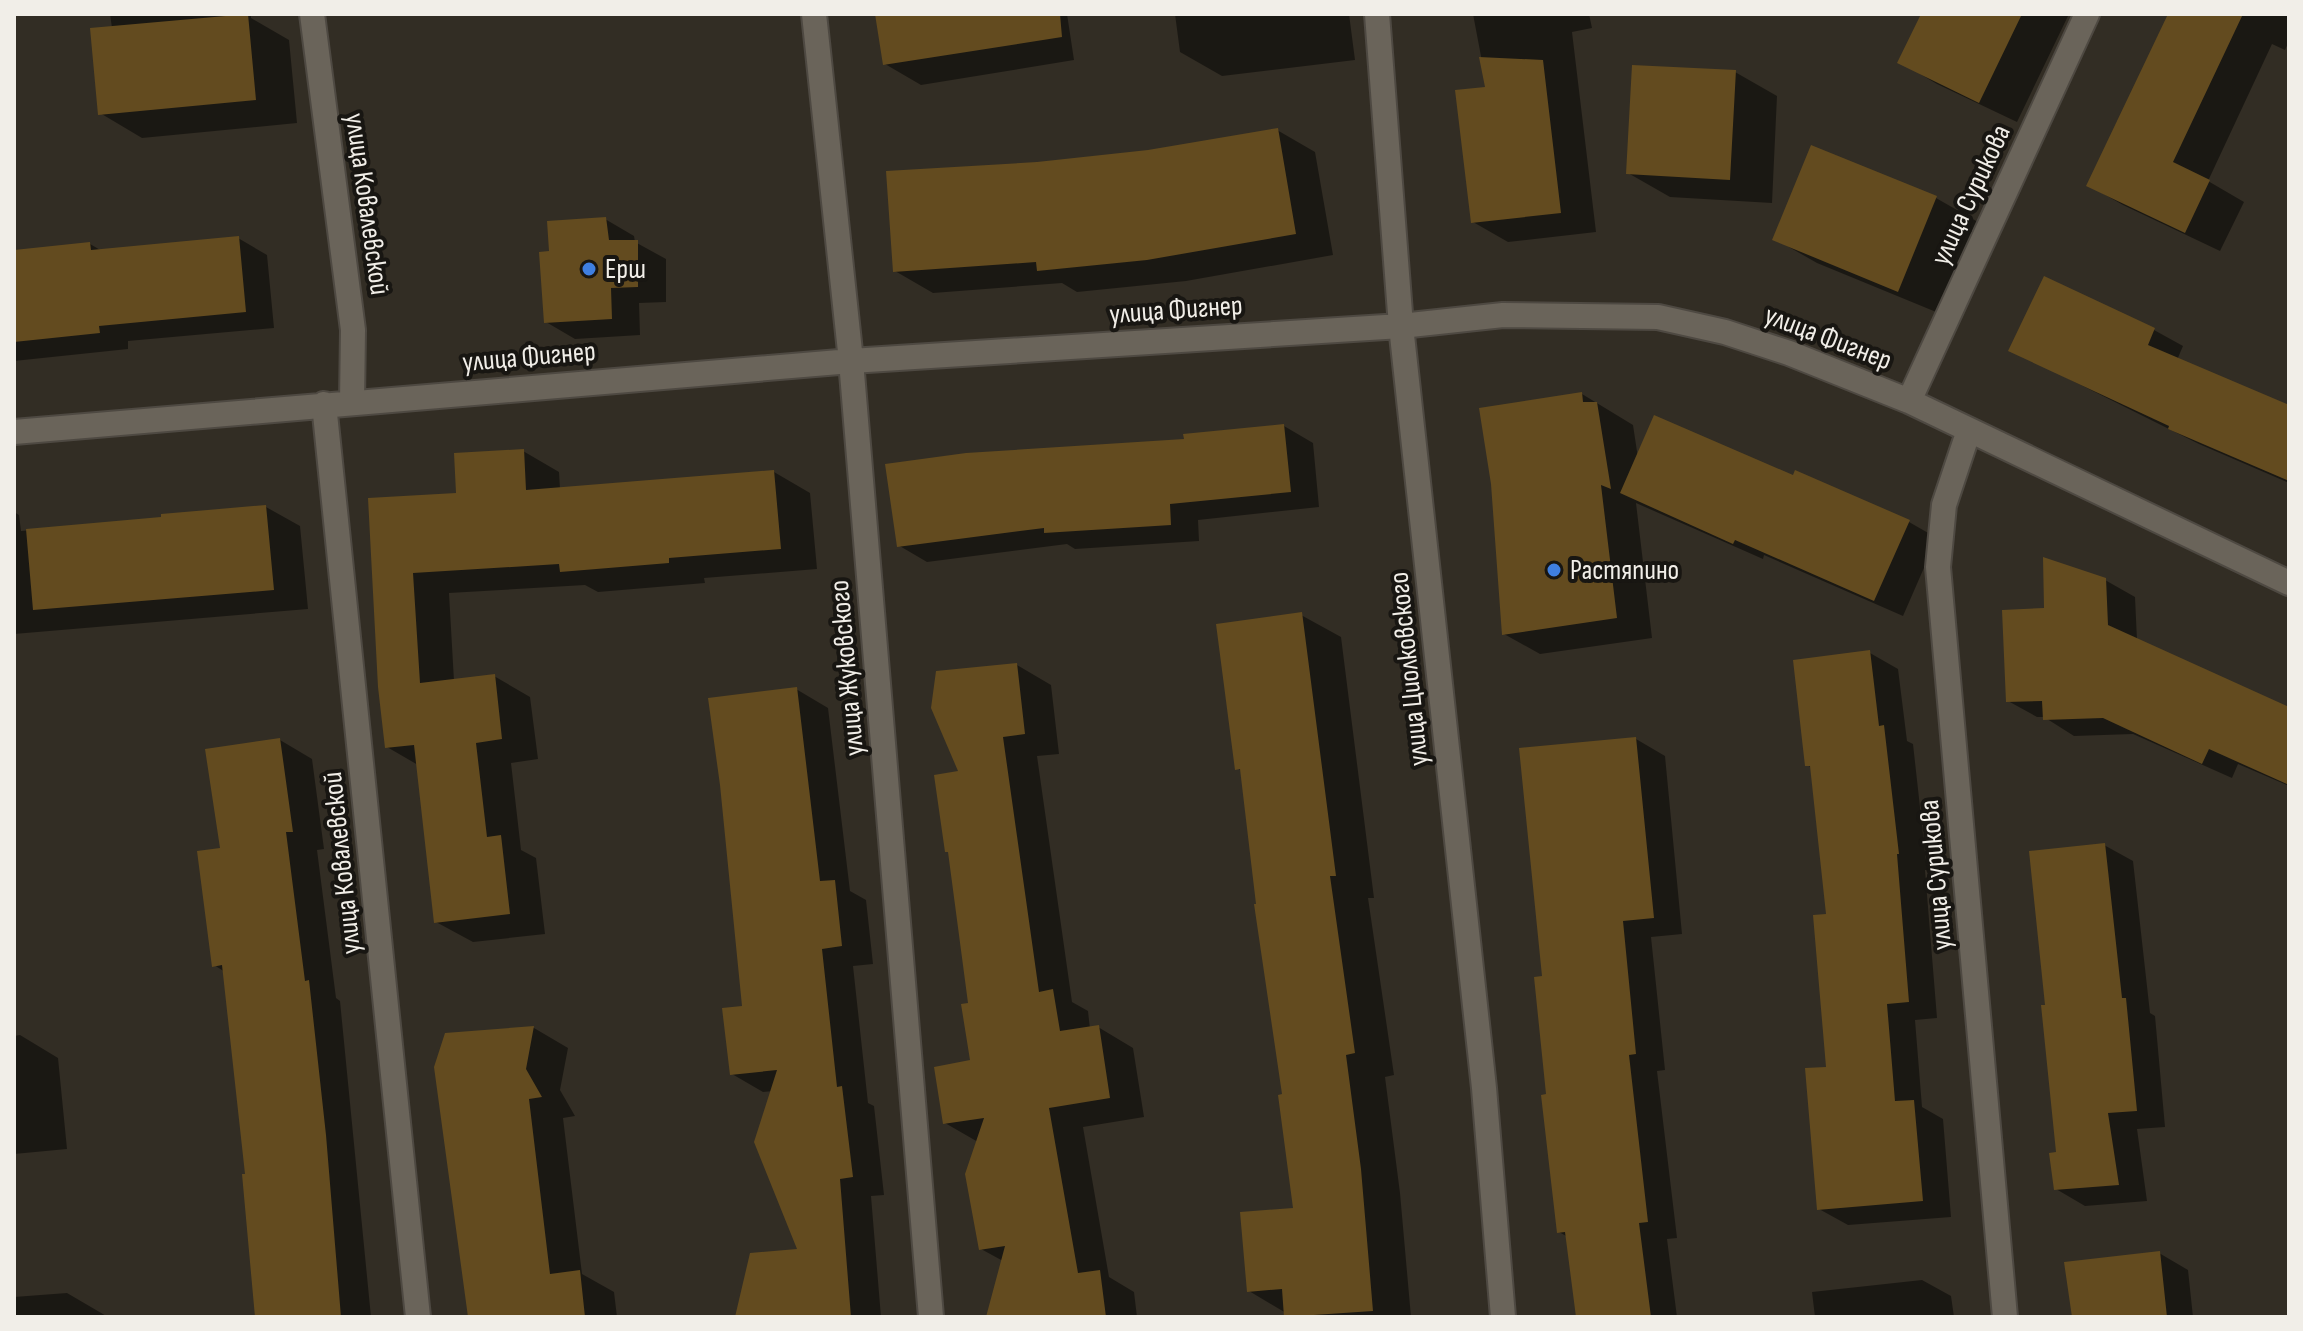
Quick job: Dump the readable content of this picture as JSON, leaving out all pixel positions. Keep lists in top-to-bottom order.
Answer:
{
  "streets": {
    "street": [
      "улица Сурикова",
      "улица Ковалевской",
      "улица Фигнер",
      "улица Жуковского",
      "улица Циолковского"
    ]
  },
  "crossings": [
    ["улица Сурикова", "улица Фигнер"],
    ["улица Ковалевской", "улица Фигнер"],
    ["улица Фигнер", "улица Жуковского"],
    ["улица Фигнер", "улица Циолковского"]
  ],
  "places": ["Ерш", "Растяпино"]
}
